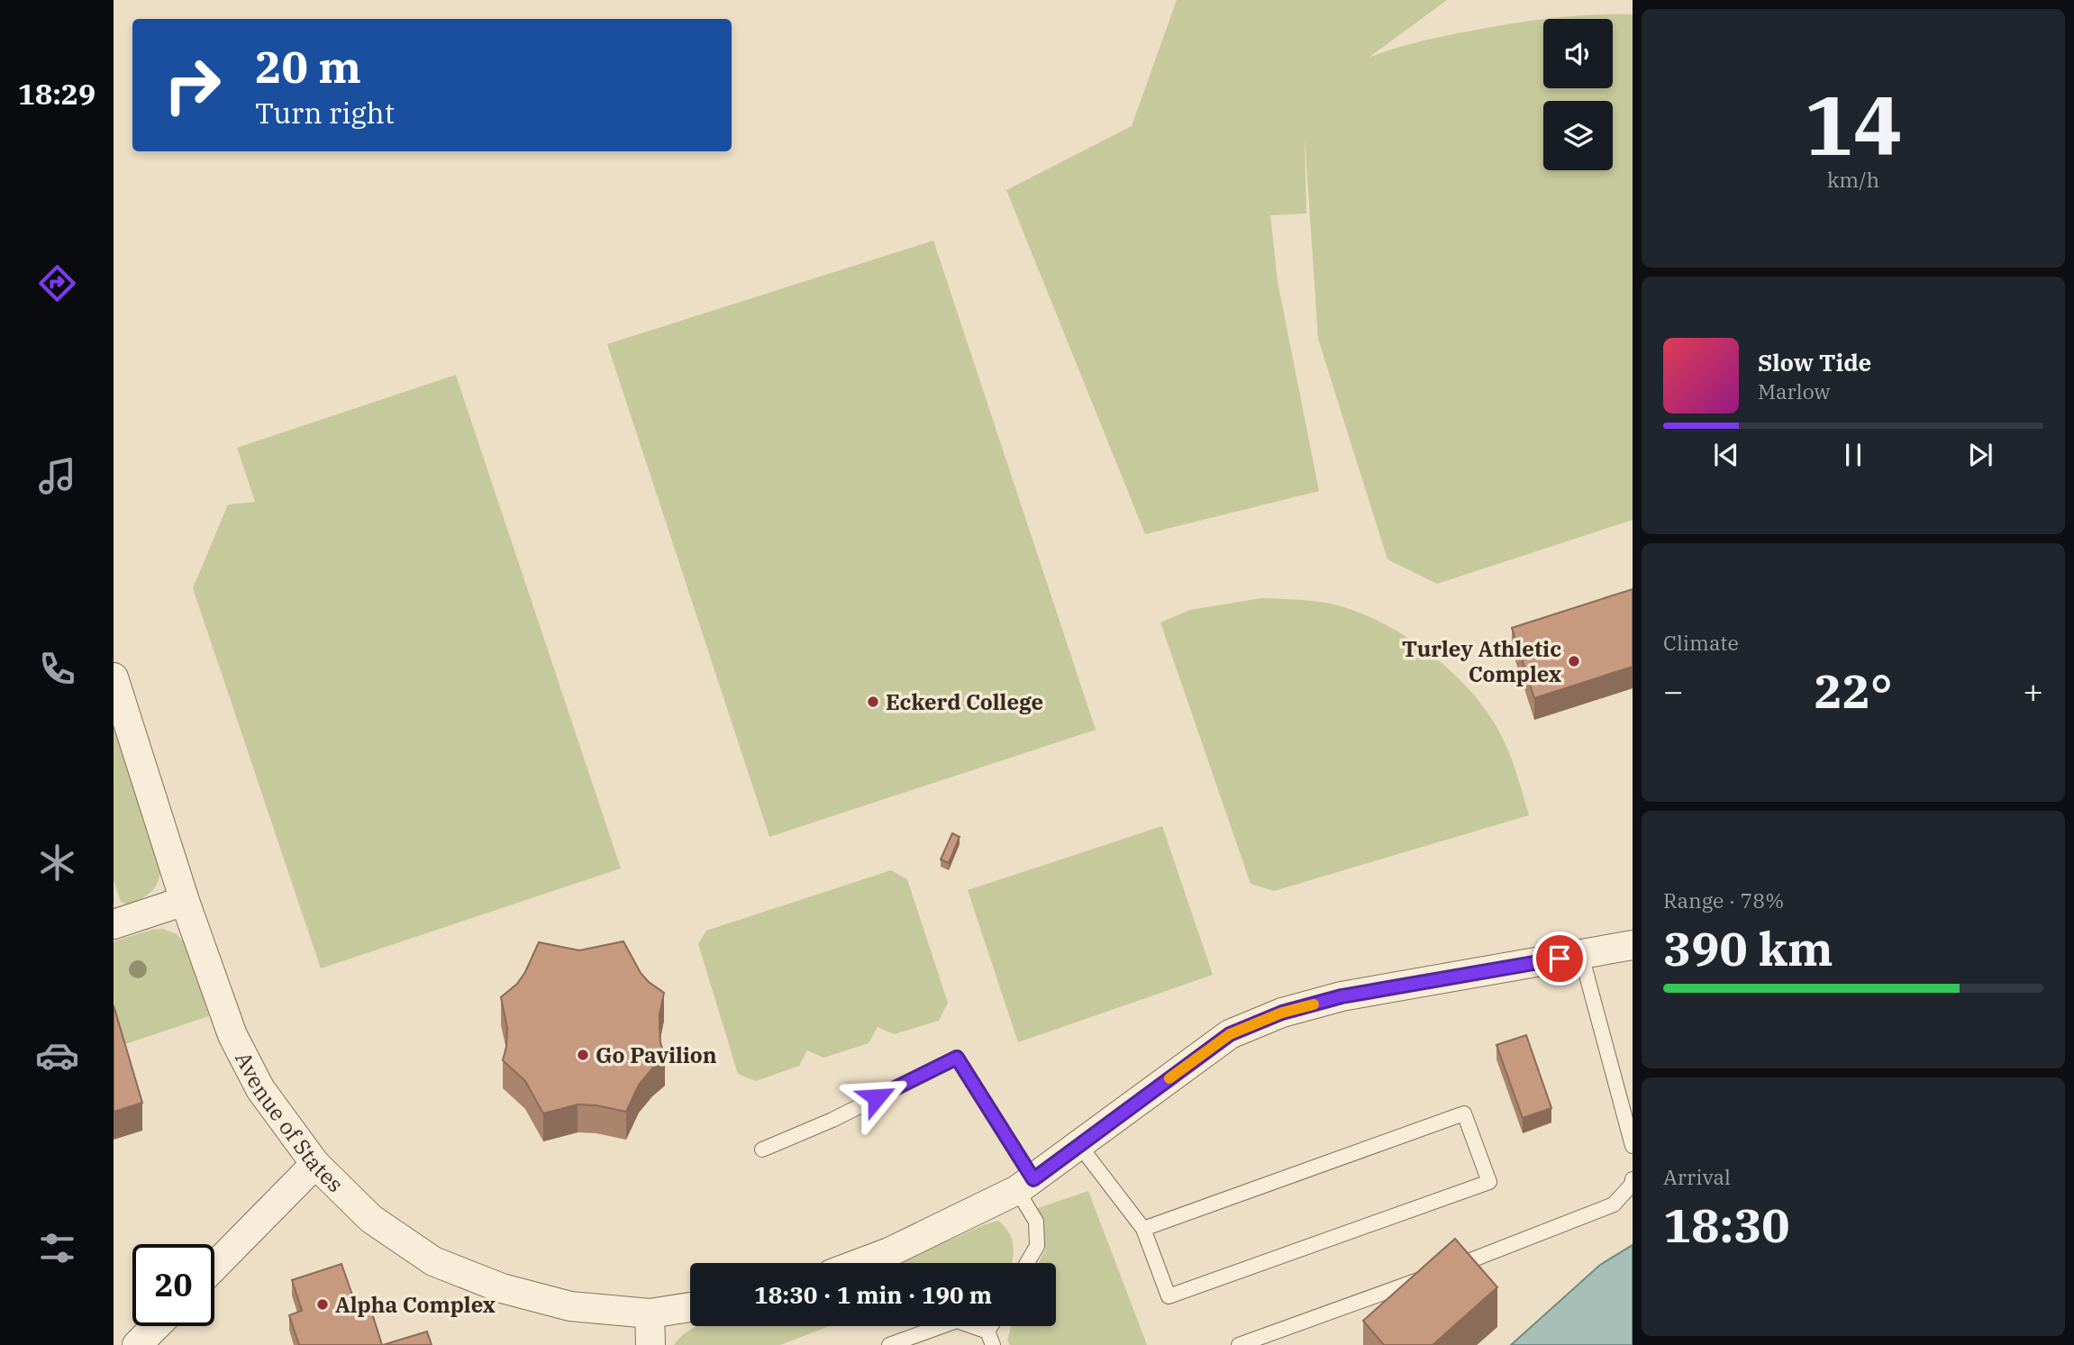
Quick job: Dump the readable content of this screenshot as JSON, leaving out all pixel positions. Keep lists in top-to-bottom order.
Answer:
{
  "streets": {
    "street": ["Avenue of States"]
  },
  "places": [
    "Turley Athletic Complex",
    "Eckerd College",
    "Go Pavilion",
    "Alpha Complex"
  ],
  "page": {
    "tabs": "18:29",
    "tile": [
      ["14", "km/h"],
      "Climate",
      ["Range · 78%", "390 km"],
      ["Arrival", "18:30"]
    ],
    "turn": ["20 m", "Turn right"],
    "song": ["Slow Tide", "Marlow"],
    "heat": ["−", "22°", "+"],
    "limit": "20",
    "trip": "18:30 · 1 min · 190 m"
  }
}
